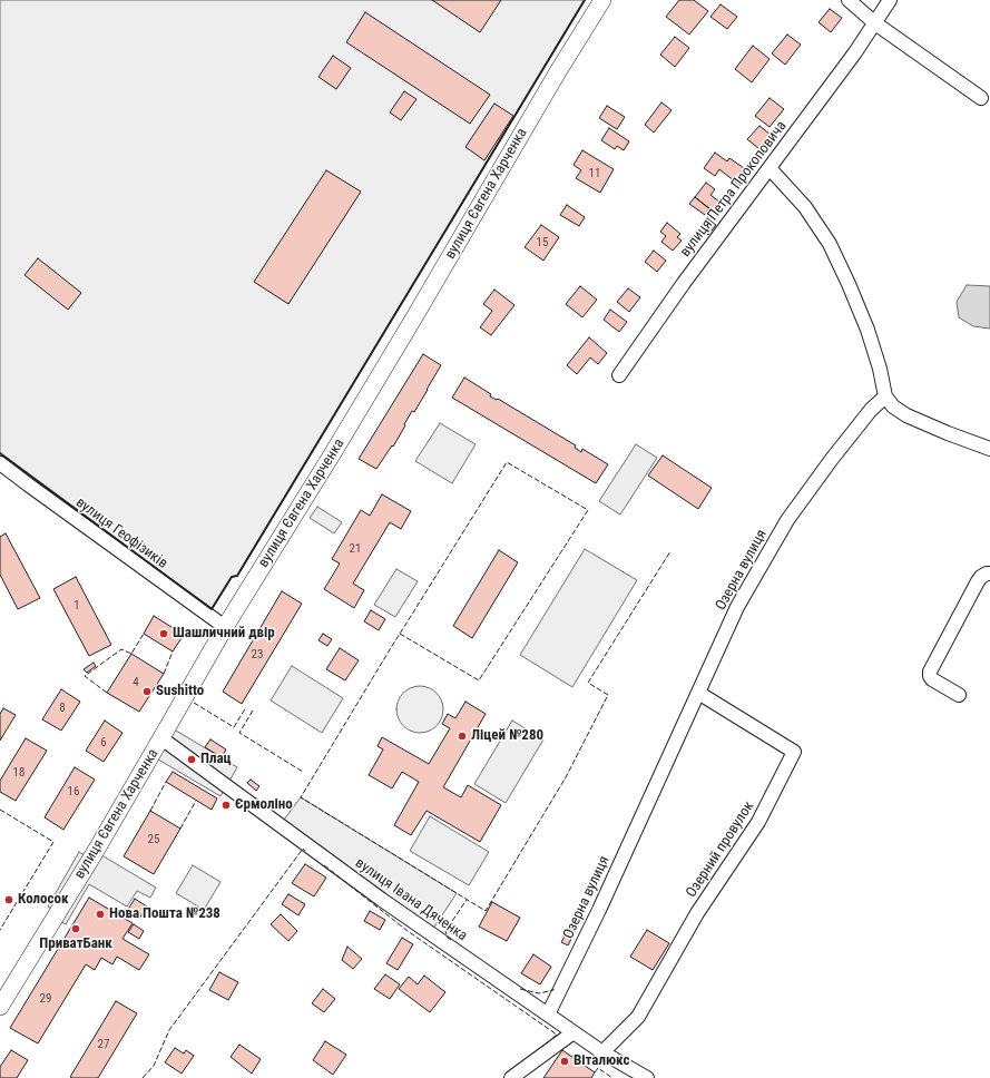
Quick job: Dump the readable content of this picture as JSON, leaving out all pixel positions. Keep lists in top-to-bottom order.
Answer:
{
  "streets": {
    "main road": ["вулиця Євгена Харченка"],
    "street": [
      "вулиця Петра Прокоповича",
      "вулиця Геофізиків",
      "Озерна вулиця",
      "Озерний провулок",
      "вулиця Івана Дяченка"
    ]
  },
  "crossings": [
    ["вулиця Євгена Харченка", "вулиця Геофізиків"],
    ["вулиця Євгена Харченка", "вулиця Івана Дяченка"],
    ["Озерна вулиця", "Озерний провулок"],
    ["Озерна вулиця", "вулиця Івана Дяченка"],
    ["Озерний провулок", "вулиця Івана Дяченка"]
  ],
  "places": [
    "Шашличний двір",
    "Sushitto",
    "Ліцей №280",
    "Плац",
    "Єрмоліно",
    "Колосок",
    "Нова Пошта №238",
    "ПриватБанк",
    "Віталюкс"
  ],
  "house_numbers": [
    "11",
    "15",
    "21",
    "1",
    "23",
    "4",
    "8",
    "6",
    "18",
    "16",
    "25",
    "29",
    "27"
  ]
}
